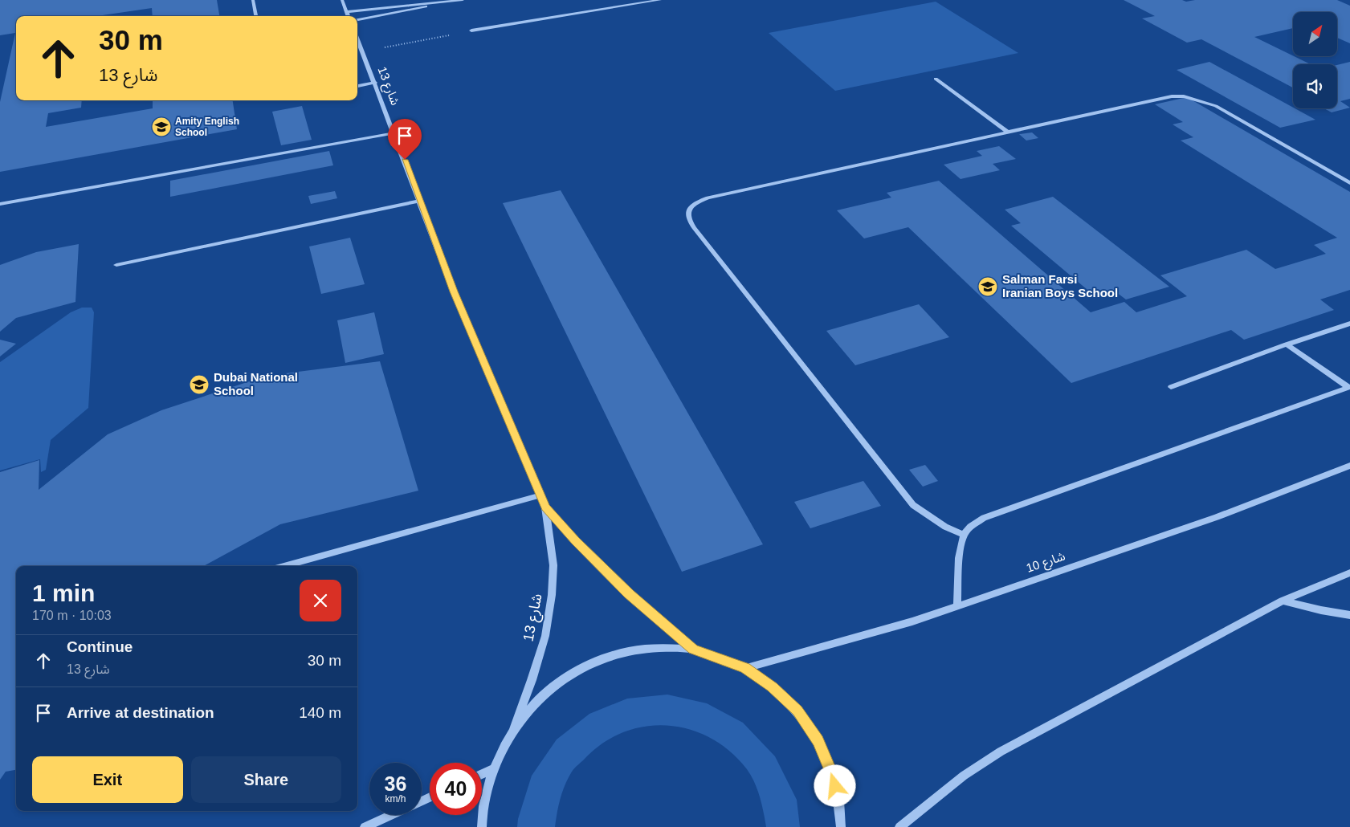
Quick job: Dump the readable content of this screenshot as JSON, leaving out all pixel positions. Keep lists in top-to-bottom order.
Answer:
{
  "streets": {
    "street": ["شارع 13", "شارع 10"]
  },
  "places": {
    "school or university": ["Amity English School", "Salman Farsi Iranian Boys School", "Dubai National School"]
  },
  "north": "top right",
  "page": {
    "turn": ["30 m", "شارع 13"],
    "heading": ["1 min", "170 m · 10:03"],
    "list": [
      {
        "name": "Continue",
        "note": "شارع 13",
        "value": "30 m"
      },
      {
        "name": "Arrive at destination",
        "value": "140 m"
      }
    ],
    "buttons": ["Exit", "Share"],
    "speed": "36 km/h",
    "limit": "40"
  }
}
